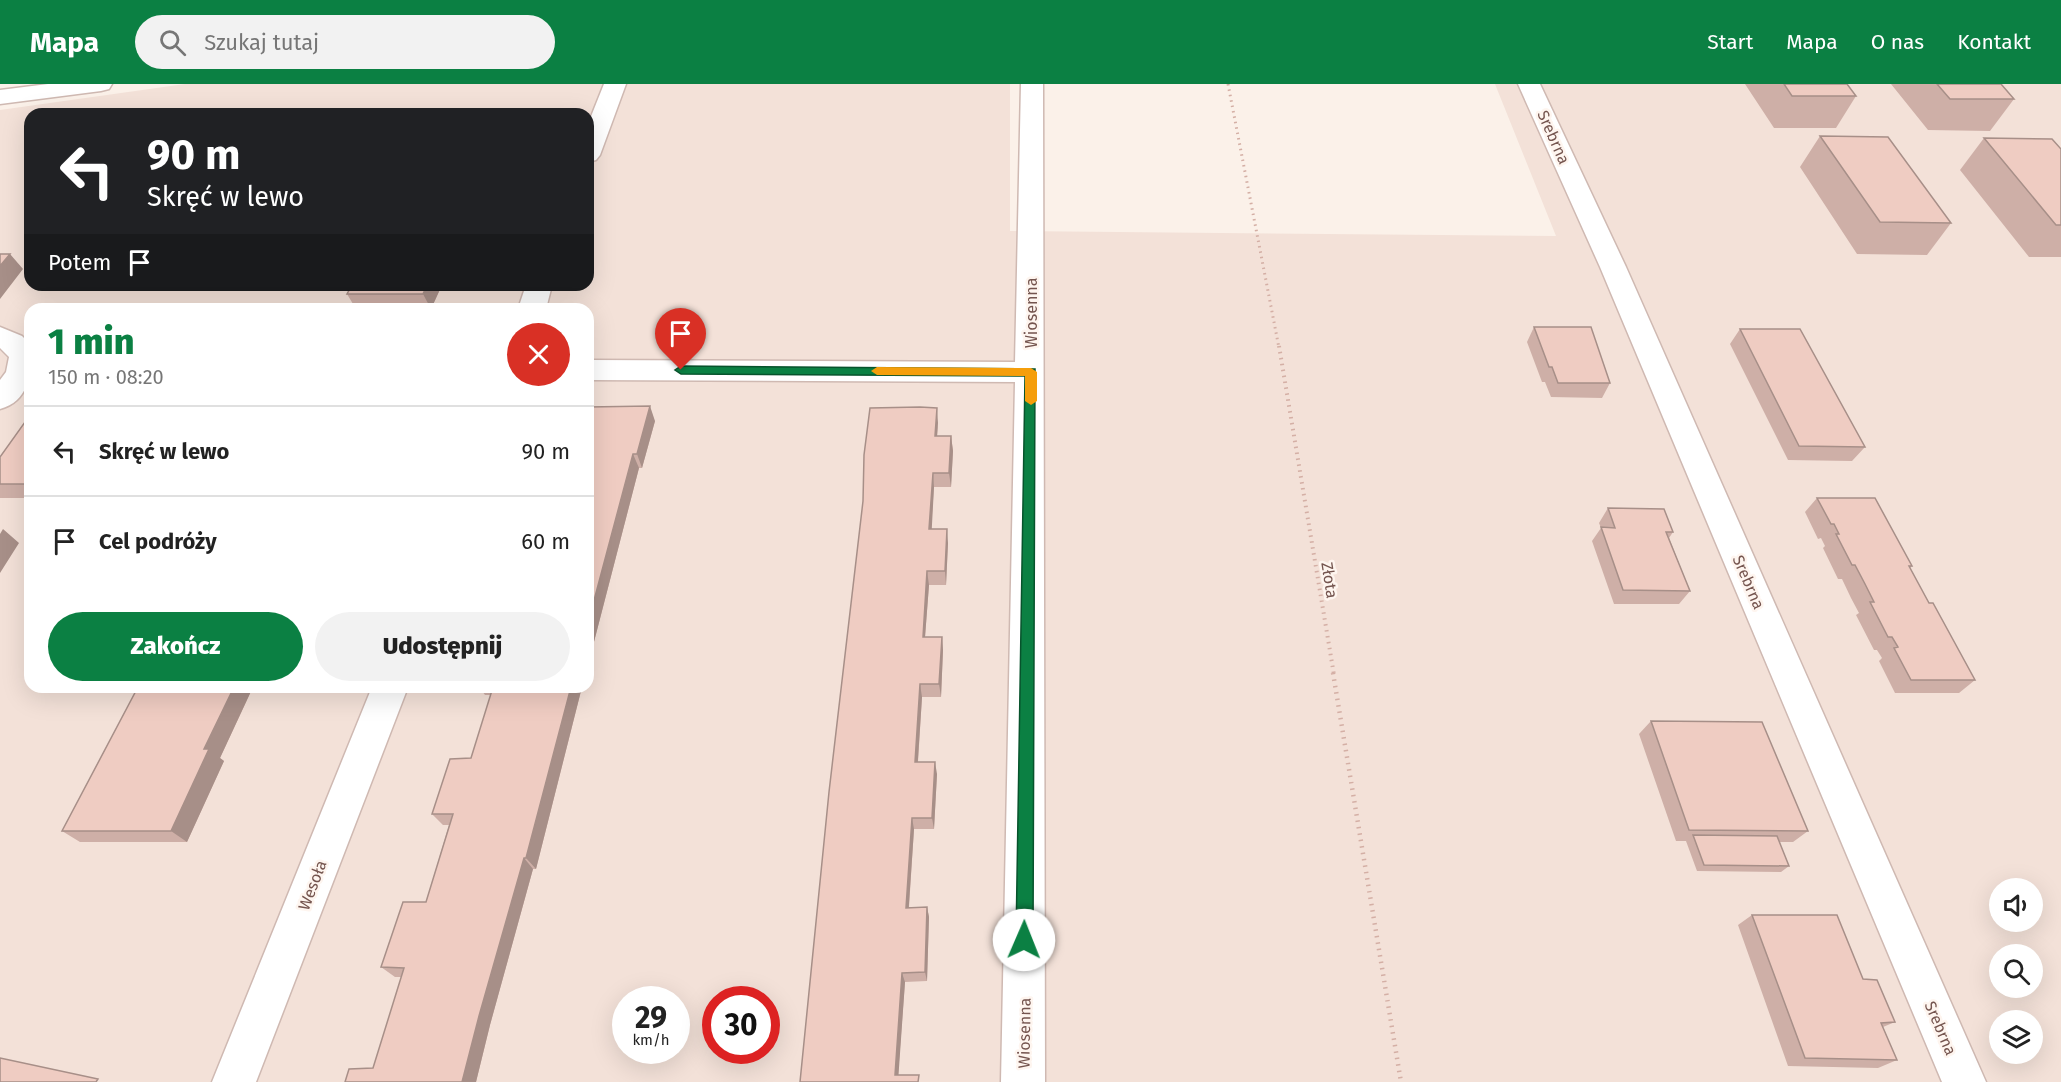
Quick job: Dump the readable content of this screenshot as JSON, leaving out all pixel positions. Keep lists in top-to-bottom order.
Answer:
{
  "streets": {
    "street": ["Srebrna", "Wiosenna", "Wesoła"],
    "path": ["Złota"]
  },
  "page": {
    "header": "Mapa",
    "search": "Szukaj tutaj",
    "nav": [
      "Start",
      "Mapa",
      "O nas",
      "Kontakt"
    ],
    "turn": ["90 m", "Skręć w lewo"],
    "then": "Potem",
    "heading": ["1 min", "150 m · 08:20"],
    "list": [
      {
        "name": "Skręć w lewo",
        "value": "90 m"
      },
      {
        "name": "Cel podróży",
        "value": "60 m"
      }
    ],
    "buttons": ["Zakończ", "Udostępnij"],
    "speed": "29 km/h",
    "limit": "30"
  }
}
